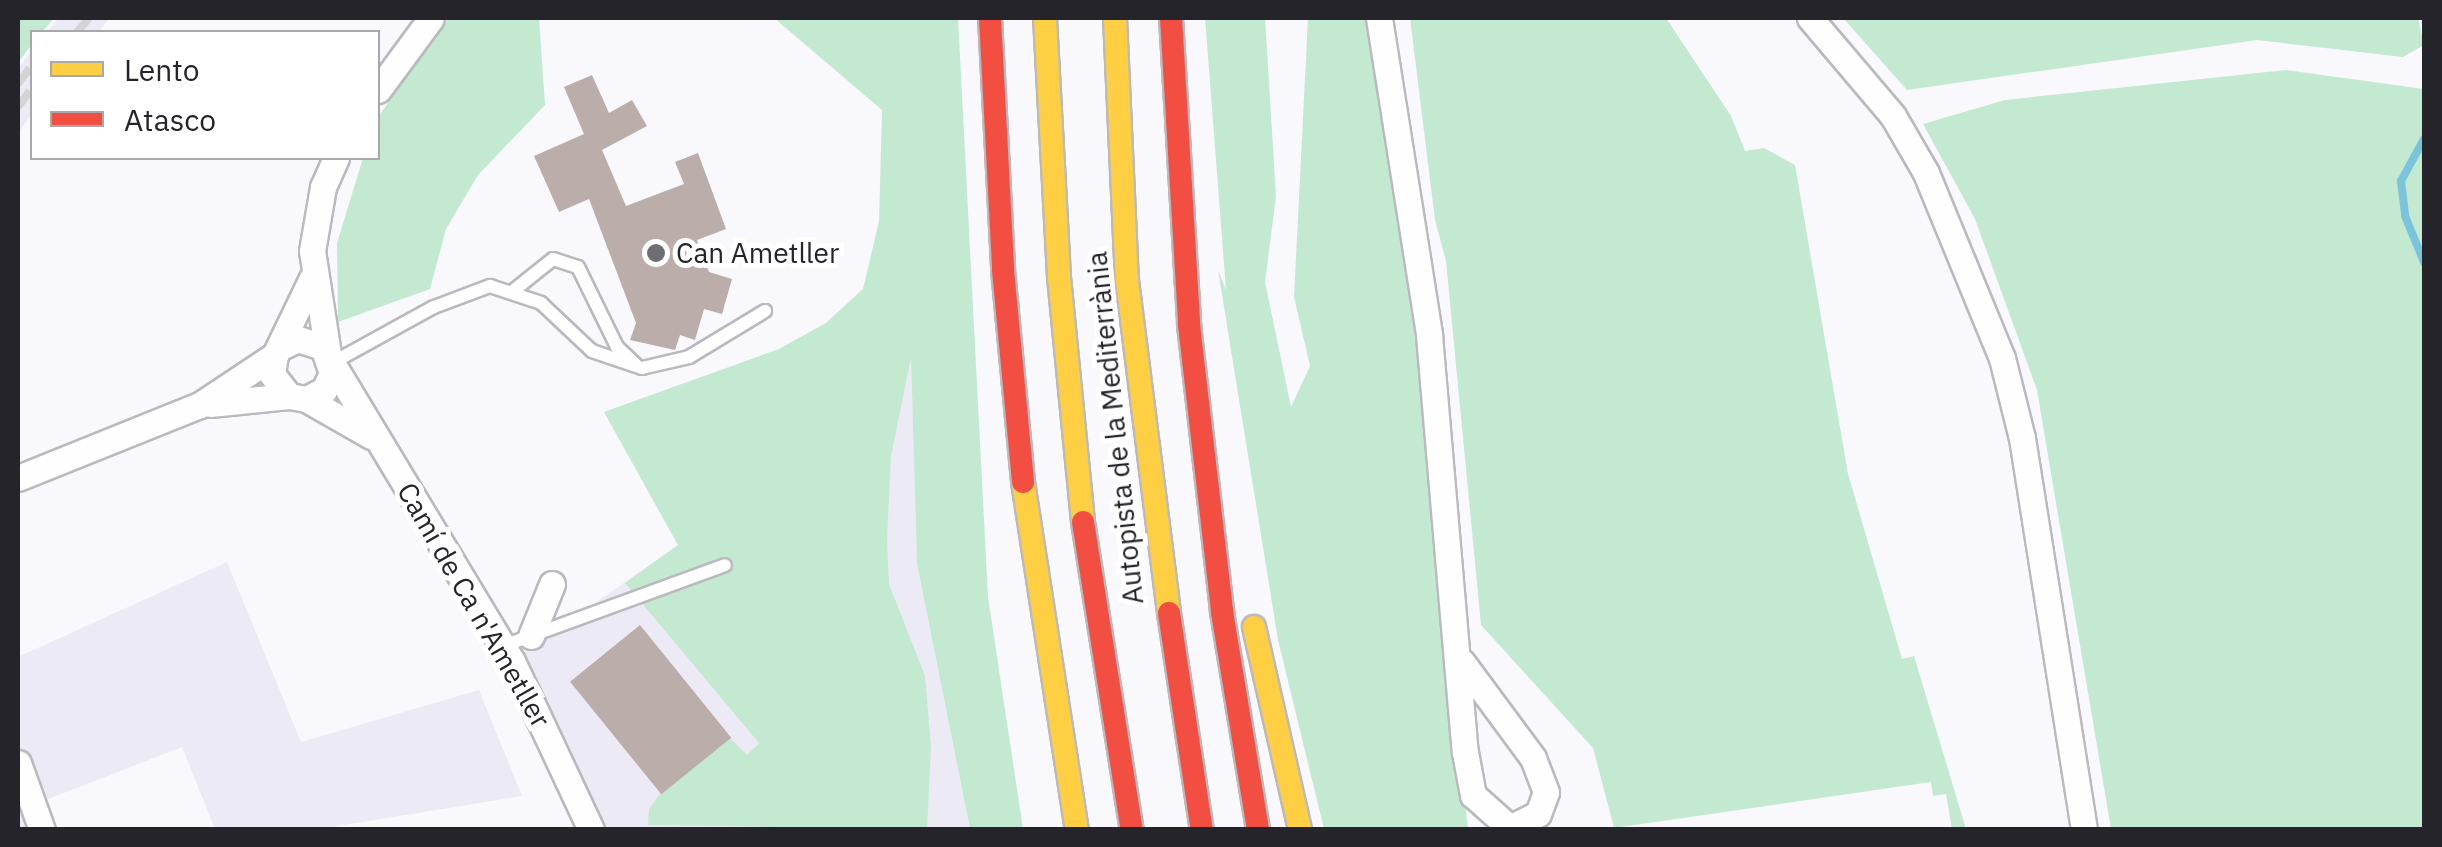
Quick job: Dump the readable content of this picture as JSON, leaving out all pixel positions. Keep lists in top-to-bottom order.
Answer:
{
  "streets": {
    "highway": ["Autopista de la Mediterrània"],
    "street": ["Camí de Ca n'Ametller"]
  },
  "places": ["Can Ametller"],
  "legend": ["Lento", "Atasco"]
}
